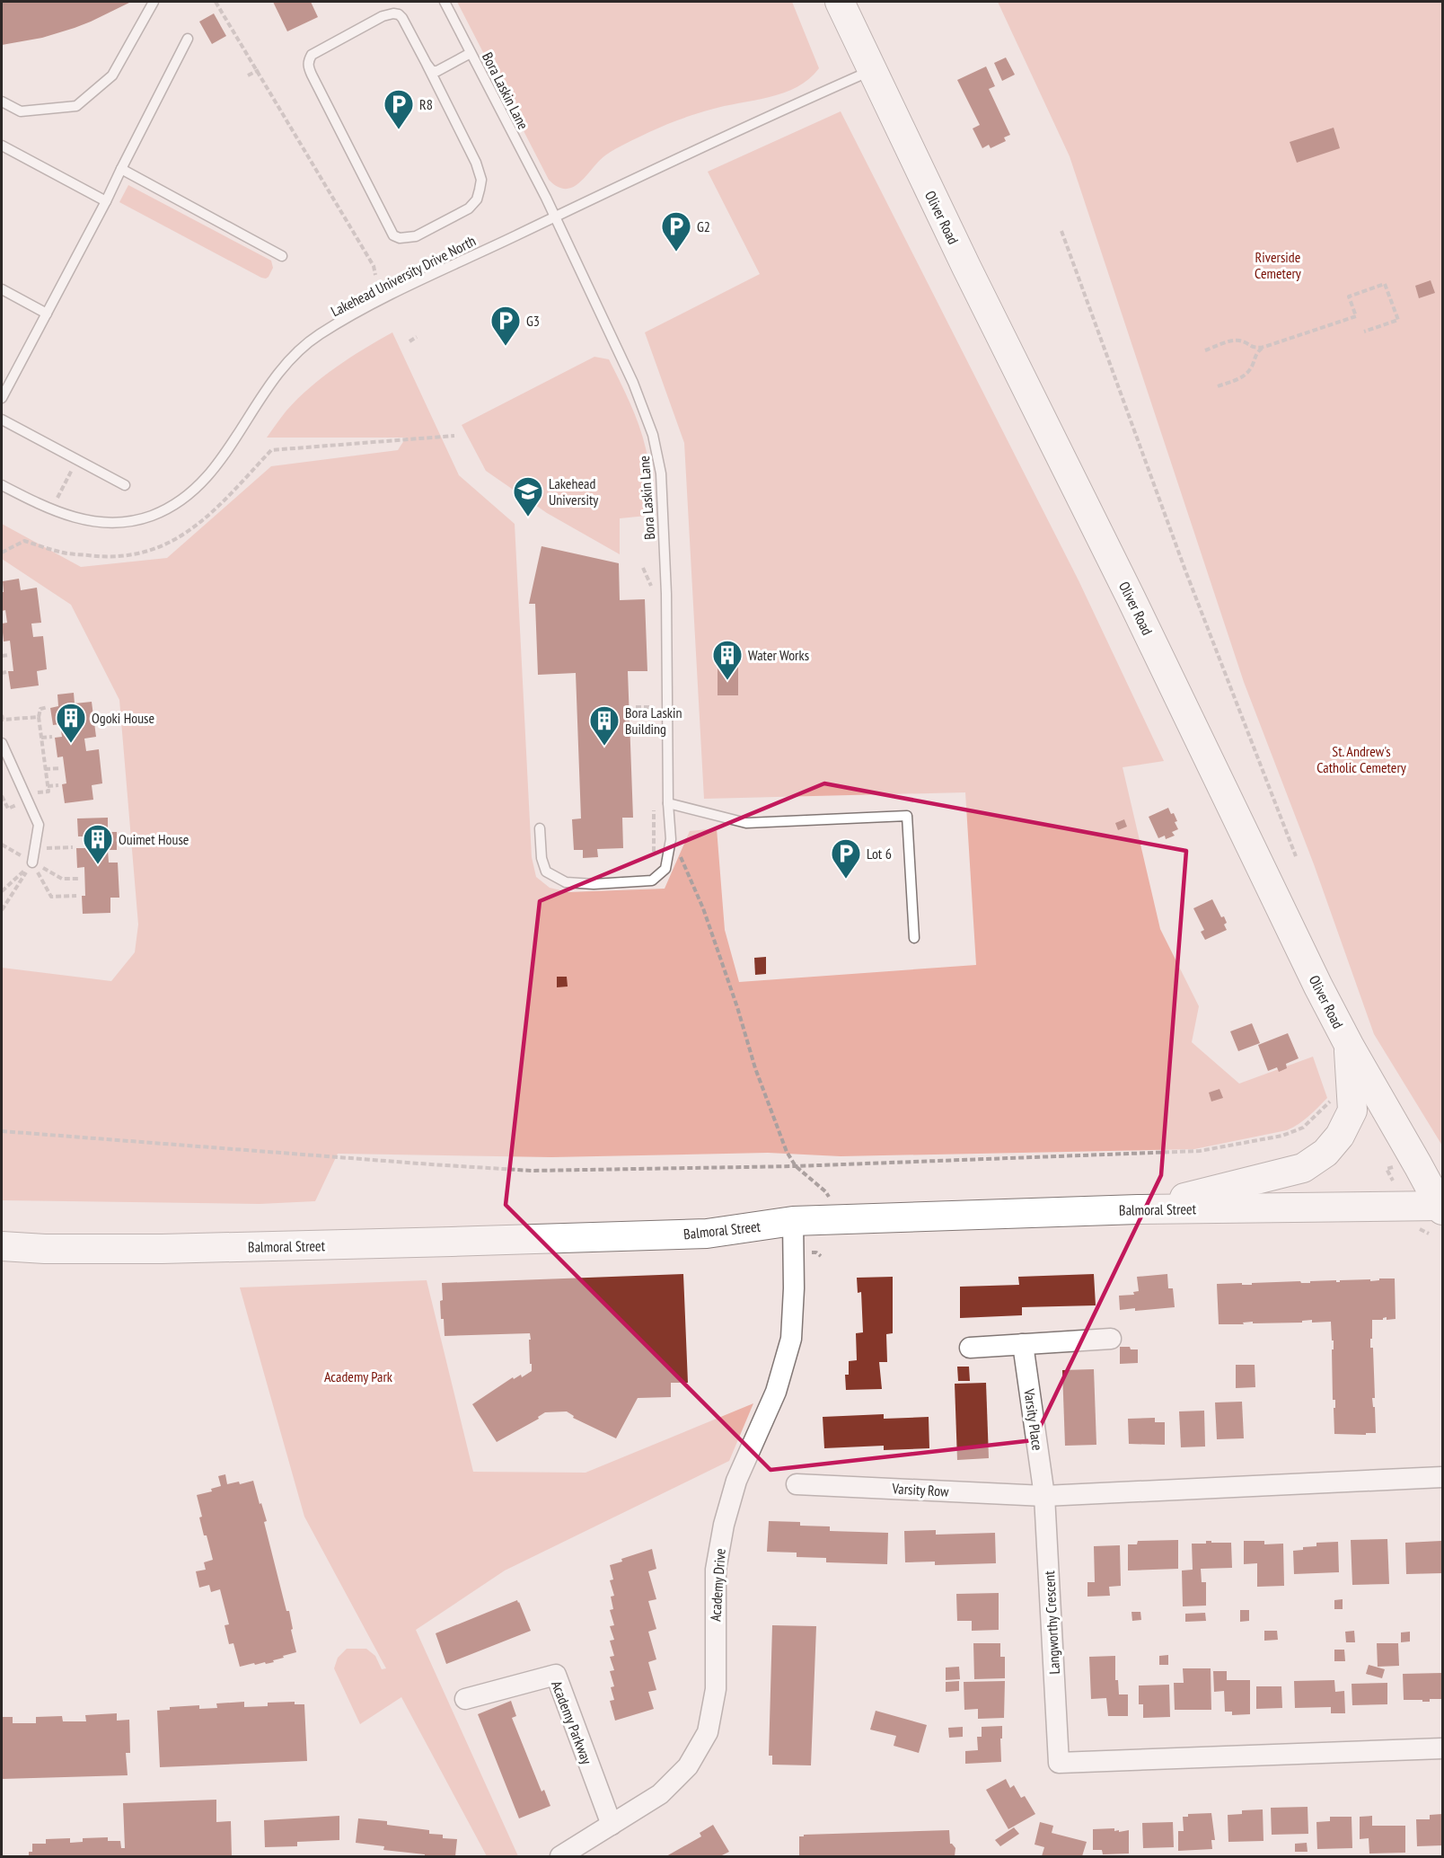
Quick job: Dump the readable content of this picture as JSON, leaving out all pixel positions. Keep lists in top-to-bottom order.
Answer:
{
  "streets": {
    "main road": ["Oliver Road", "Balmoral Street"],
    "street": [
      "Varsity Place",
      "Varsity Row",
      "Academy Drive",
      "Langworthy Crescent",
      "Academy Parkway"
    ],
    "lane": ["Bora Laskin Lane", "Lakehead University Drive North"]
  },
  "crossings": [
    ["Bora Laskin Lane", "Lakehead University Drive North"],
    ["Oliver Road", "Lakehead University Drive North"],
    ["Oliver Road", "Balmoral Street"],
    ["Balmoral Street", "Academy Drive"],
    ["Varsity Place", "Varsity Row"],
    ["Varsity Place", "Langworthy Crescent"],
    ["Varsity Row", "Langworthy Crescent"],
    ["Academy Drive", "Academy Parkway"]
  ],
  "parks": ["Riverside Cemetery", "St. Andrew's Catholic Cemetery", "Academy Park"],
  "places": {
    "parking": [
      "R8",
      "G2",
      "G3",
      "Lot 6"
    ],
    "school or university": ["Lakehead University"],
    "building": [
      "Water Works",
      "Ogoki House",
      "Bora Laskin Building",
      "Ouimet House"
    ]
  }
}
